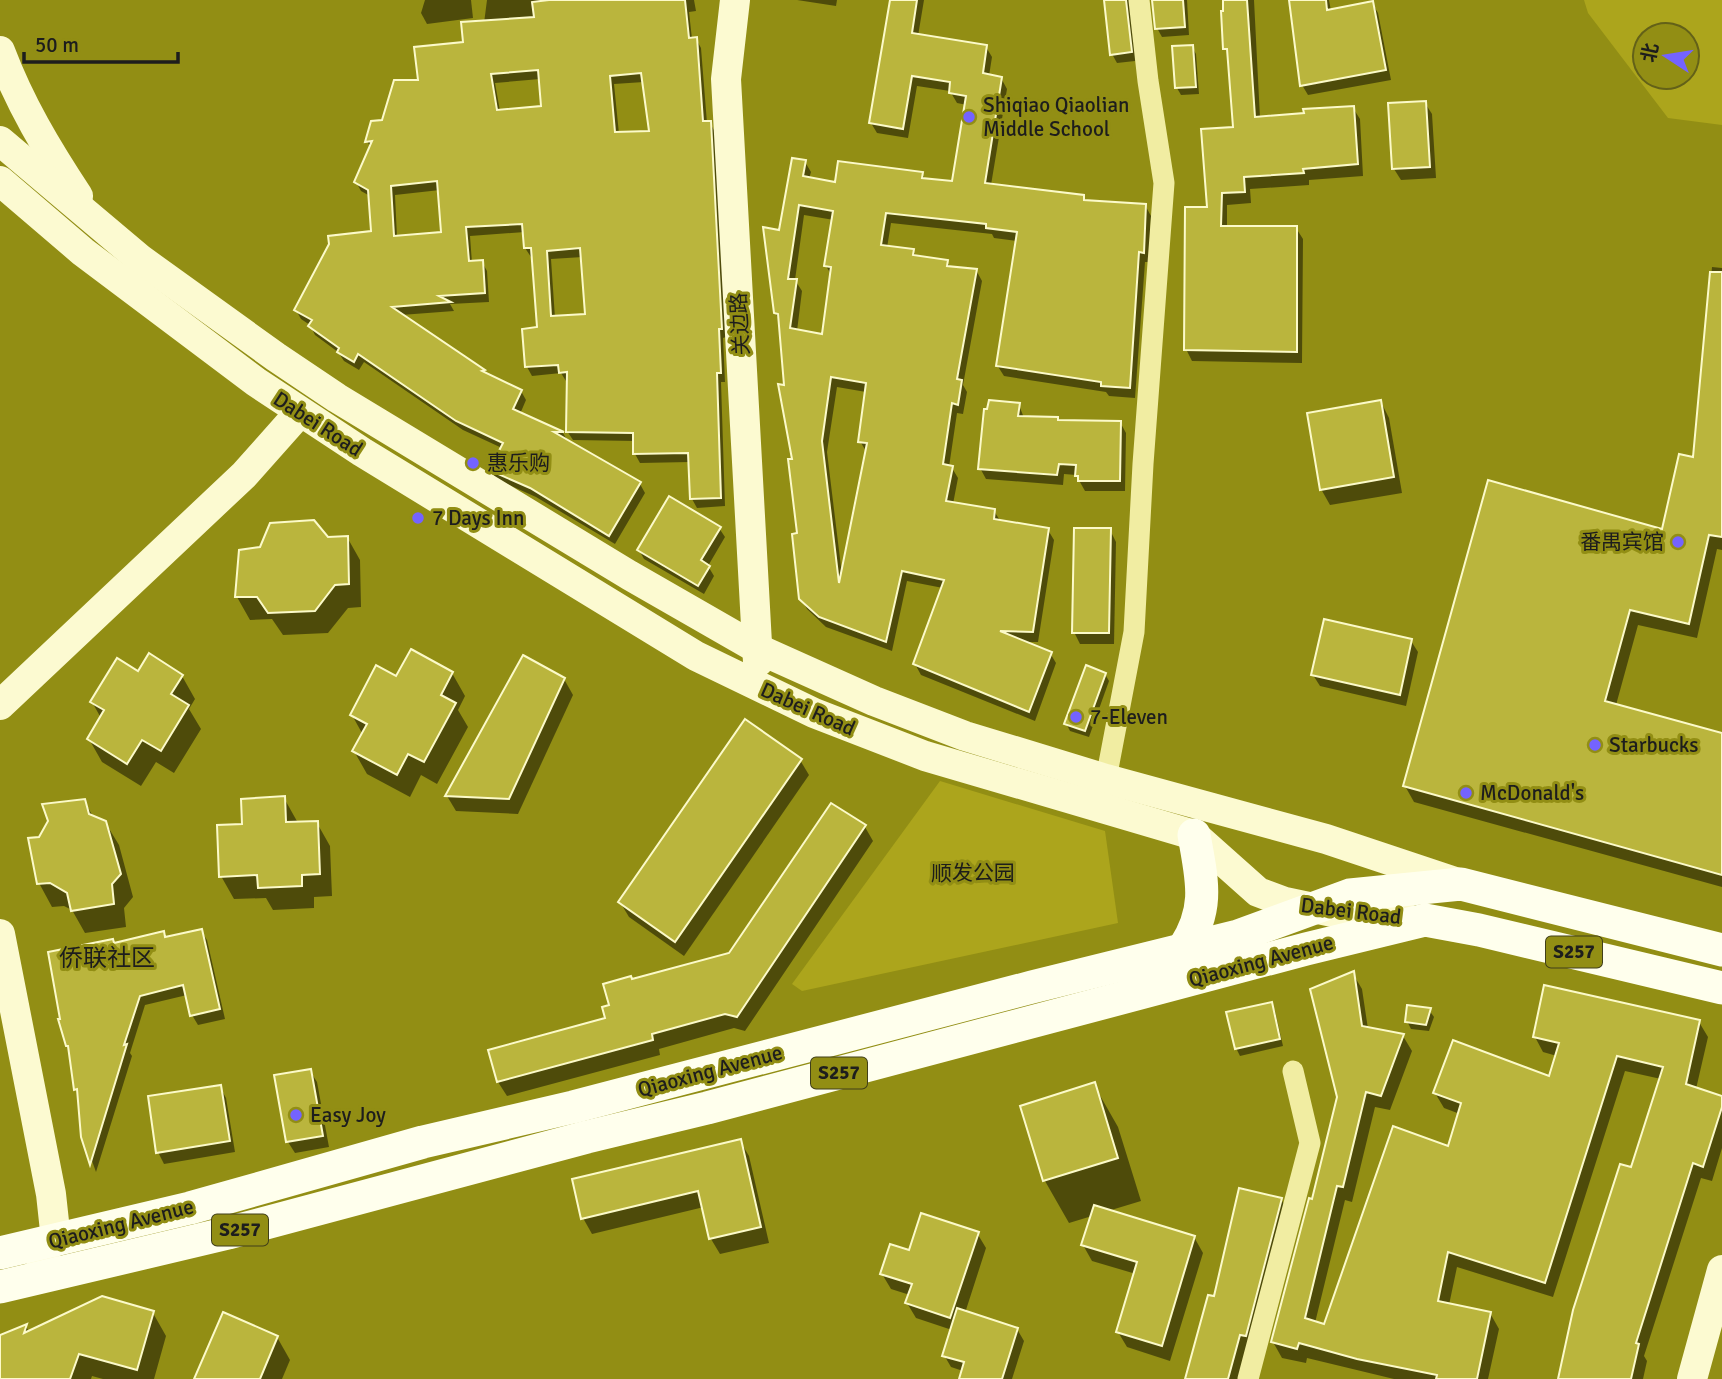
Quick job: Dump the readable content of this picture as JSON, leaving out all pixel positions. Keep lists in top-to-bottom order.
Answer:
{
  "streets": {
    "main road": [
      "关边路",
      "Dabei Road",
      "S257",
      "Qiaoxing Avenue"
    ]
  },
  "crossings": [
    ["关边路", "Dabei Road"],
    ["Dabei Road", "Qiaoxing Avenue"]
  ],
  "districts": ["侨联社区"],
  "parks": ["顺发公园"],
  "places": [
    "Shiqiao Qiaolian Middle School",
    "惠乐购",
    "7 Days Inn",
    "番禺宾馆",
    "7-Eleven",
    "Starbucks",
    "McDonald's",
    "Easy Joy"
  ],
  "scale_bar": "50 m",
  "north": "left"
}
